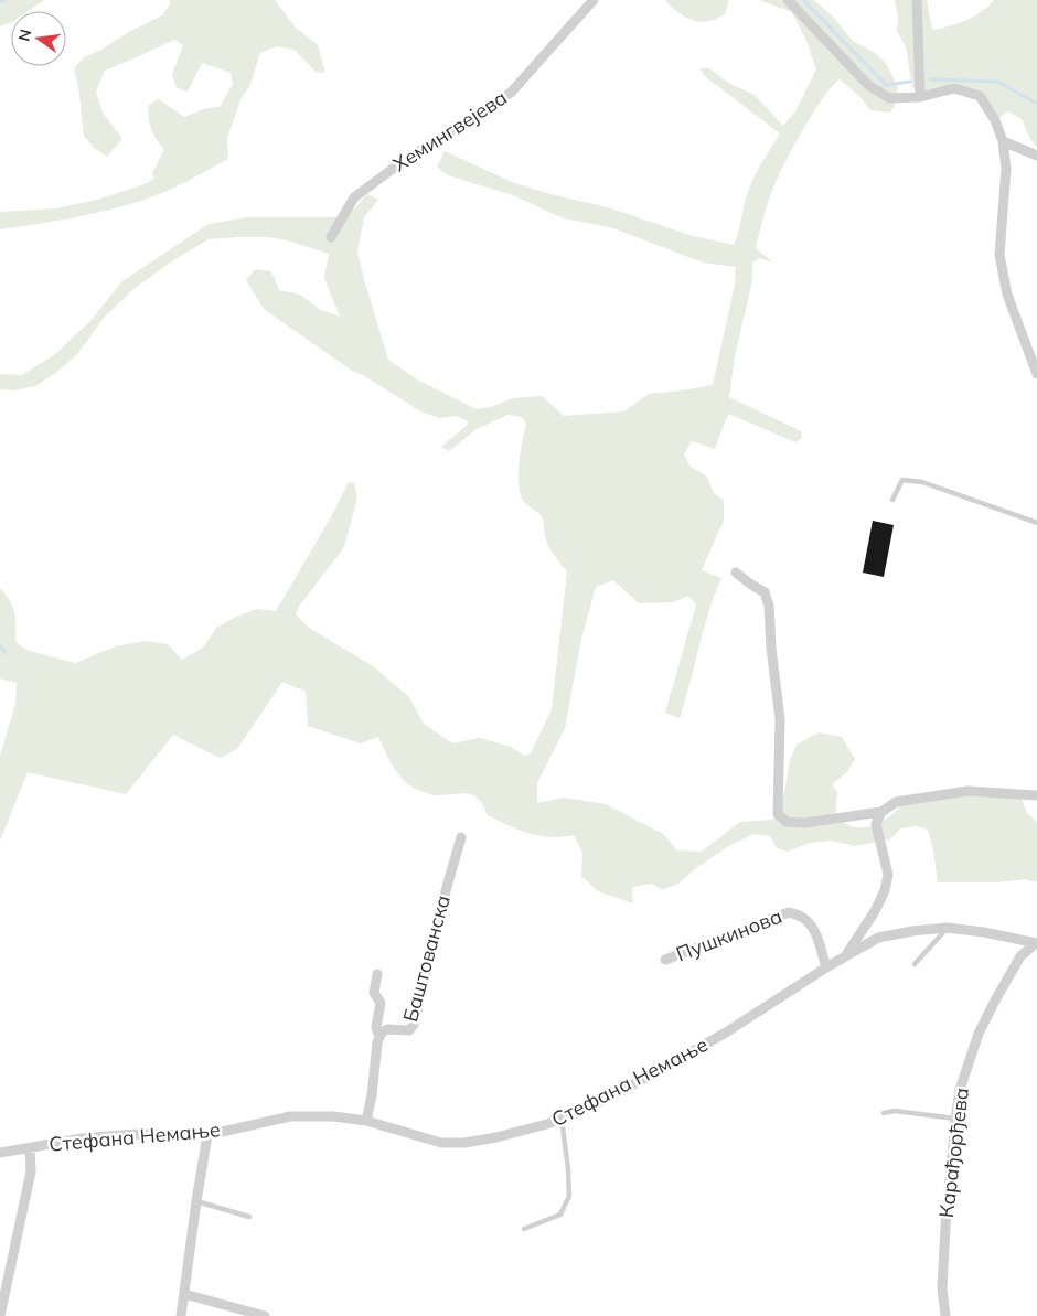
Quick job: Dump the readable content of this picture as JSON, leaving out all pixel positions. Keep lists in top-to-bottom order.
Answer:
{
  "streets": {
    "street": [
      "Хемингвејева",
      "Пушкинова",
      "Баштованска",
      "Стефана Немање",
      "Карађорђева"
    ]
  },
  "crossings": [
    ["Пушкинова", "Стефана Немање"],
    ["Баштованска", "Стефана Немање"],
    ["Стефана Немање", "Карађорђева"]
  ],
  "north": "left"
}
